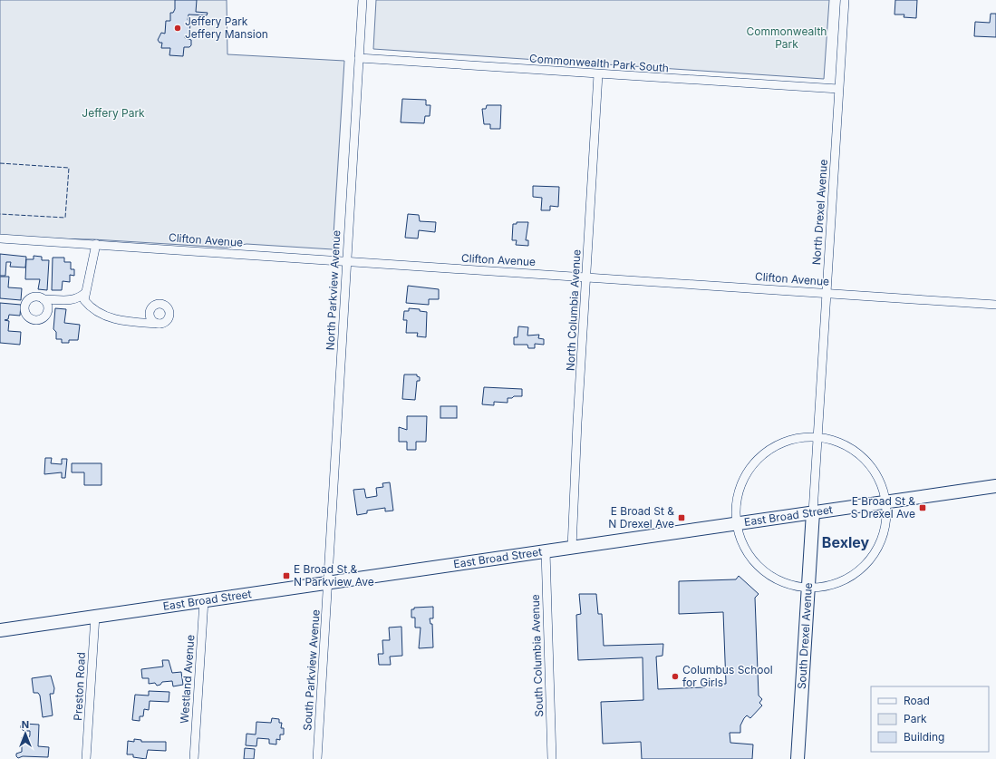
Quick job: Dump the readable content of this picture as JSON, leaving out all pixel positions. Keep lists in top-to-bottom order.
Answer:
{
  "streets": {
    "main road": ["East Broad Street", "South Drexel Avenue"],
    "street": [
      "Commonwealth Park South",
      "North Drexel Avenue",
      "Clifton Avenue",
      "North Parkview Avenue",
      "North Columbia Avenue",
      "South Columbia Avenue",
      "South Parkview Avenue",
      "Westland Avenue",
      "Preston Road"
    ]
  },
  "crossings": [
    ["Commonwealth Park South", "North Drexel Avenue"],
    ["Commonwealth Park South", "North Parkview Avenue"],
    ["Commonwealth Park South", "North Columbia Avenue"],
    ["North Drexel Avenue", "Clifton Avenue"],
    ["North Drexel Avenue", "East Broad Street"],
    ["North Drexel Avenue", "South Drexel Avenue"],
    ["Clifton Avenue", "North Parkview Avenue"],
    ["Clifton Avenue", "North Columbia Avenue"],
    ["North Parkview Avenue", "East Broad Street"],
    ["North Parkview Avenue", "South Parkview Avenue"],
    ["North Columbia Avenue", "East Broad Street"],
    ["East Broad Street", "South Drexel Avenue"],
    ["East Broad Street", "South Columbia Avenue"],
    ["East Broad Street", "South Parkview Avenue"],
    ["East Broad Street", "Westland Avenue"],
    ["East Broad Street", "Preston Road"]
  ],
  "districts": ["Bexley"],
  "parks": ["Commonwealth Park", "Jeffery Park"],
  "places": {
    "other": ["Jeffery Park Jeffery Mansion", "Columbus School for Girls"],
    "transit": ["E Broad St & S Drexel Ave", "E Broad St & N Drexel Ave", "E Broad St & N Parkview Ave"]
  },
  "legend": ["Road", "Park", "Building"],
  "north": "top"
}
